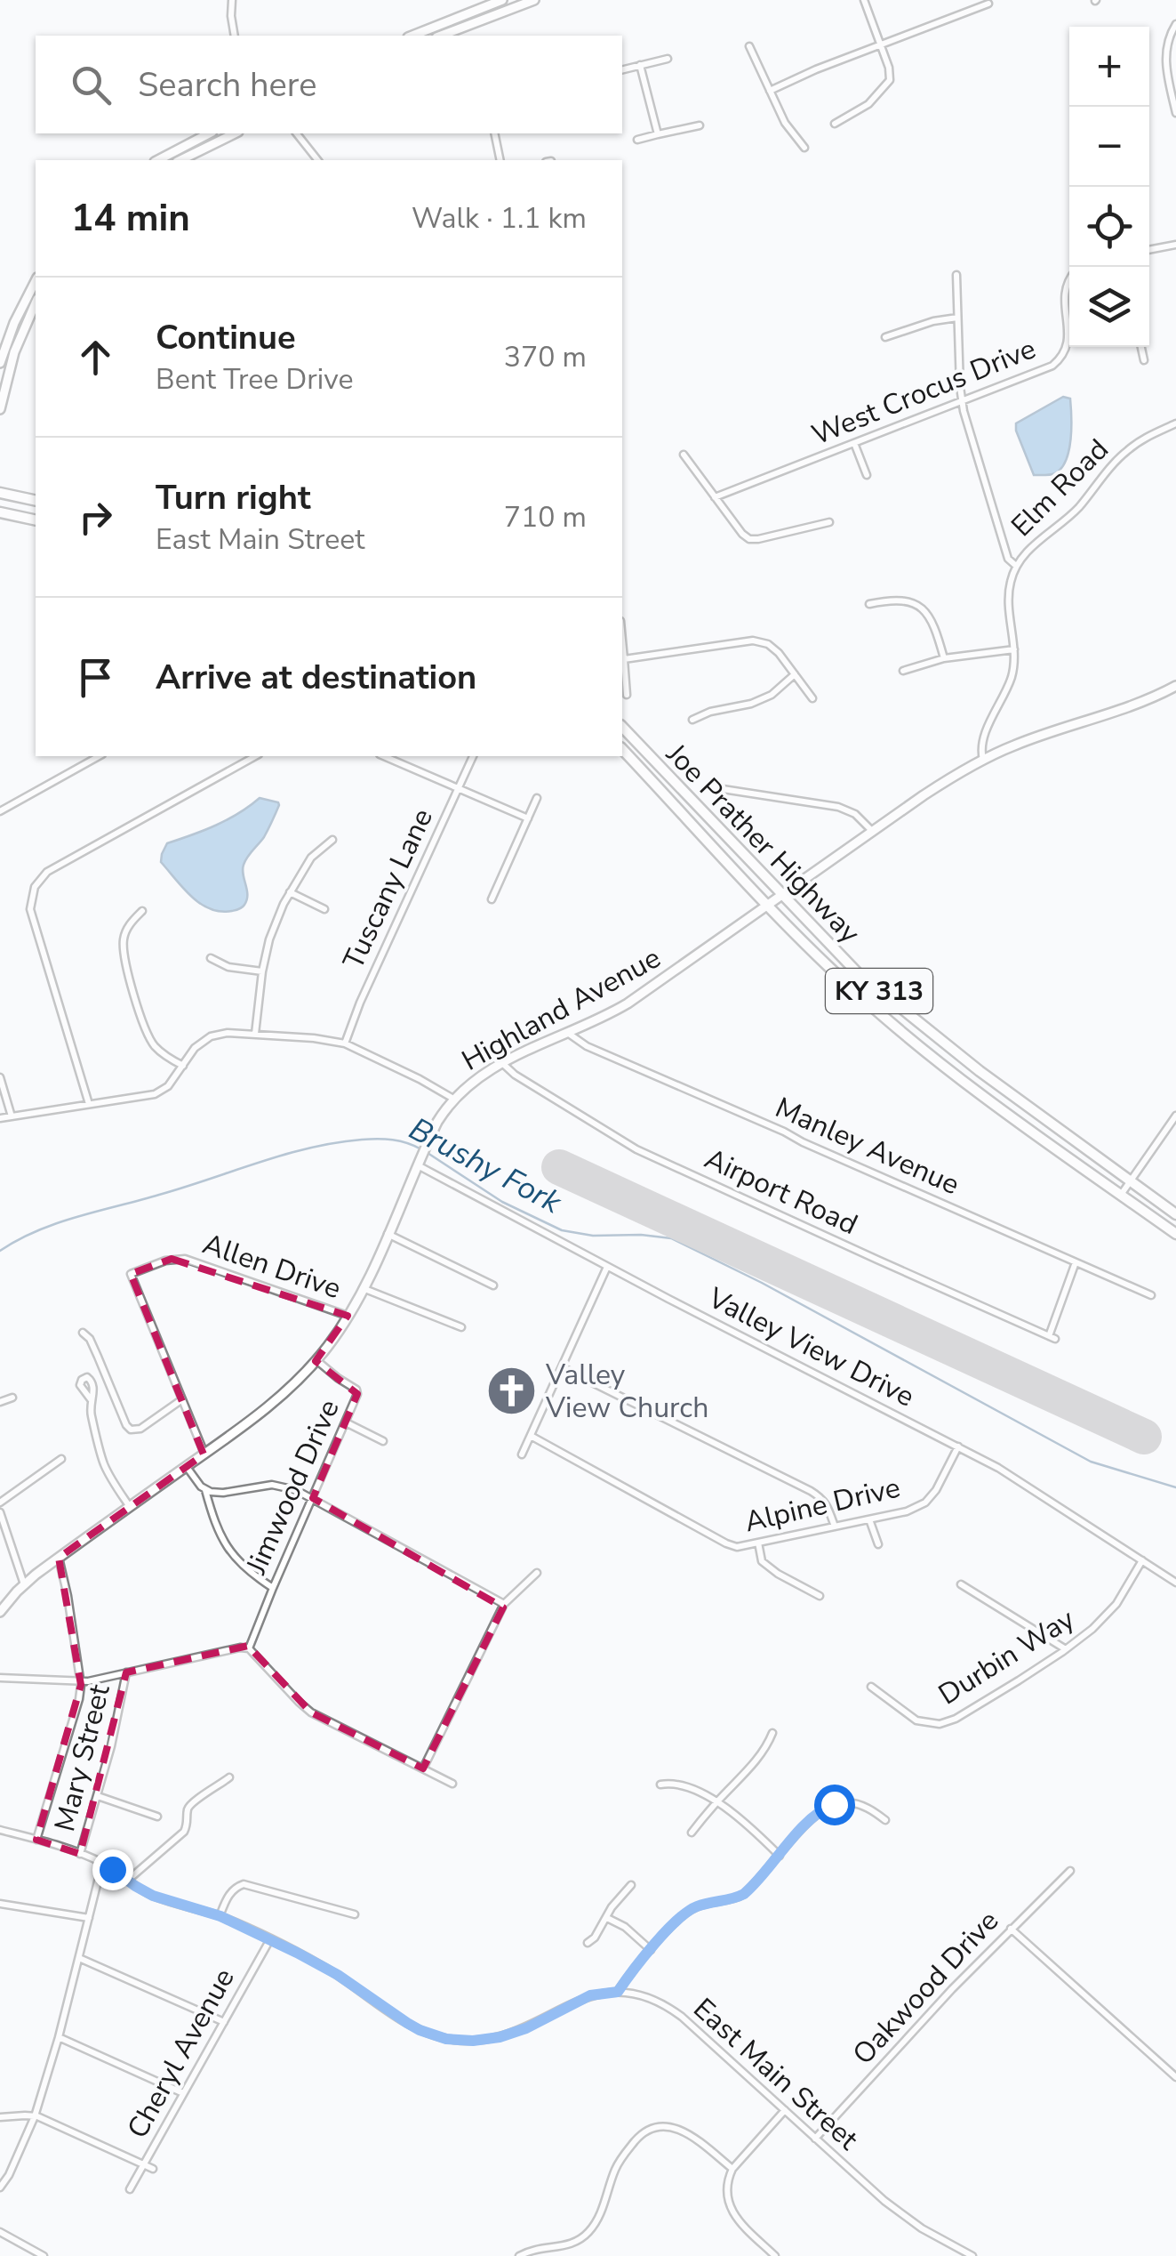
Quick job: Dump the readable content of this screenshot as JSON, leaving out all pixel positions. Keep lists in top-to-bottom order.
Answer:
{
  "streets": {
    "highway": ["Joe Prather Highway", "KY 313"],
    "main road": ["Highland Avenue"],
    "street": [
      "West Crocus Drive",
      "Elm Road",
      "Tuscany Lane",
      "Manley Avenue",
      "Airport Road",
      "Allen Drive",
      "Valley View Drive",
      "Jimwood Drive",
      "Alpine Drive",
      "Durbin Way",
      "Mary Street",
      "Oakwood Drive",
      "Cheryl Avenue",
      "East Main Street"
    ]
  },
  "crossings": [
    ["Elm Road", "Highland Avenue"],
    ["Joe Prather Highway", "Highland Avenue"],
    ["Highland Avenue", "Manley Avenue"],
    ["Highland Avenue", "Airport Road"],
    ["Highland Avenue", "Allen Drive"],
    ["Highland Avenue", "Valley View Drive"],
    ["Highland Avenue", "Jimwood Drive"],
    ["Manley Avenue", "Airport Road"],
    ["Valley View Drive", "Alpine Drive"],
    ["Valley View Drive", "Durbin Way"],
    ["Mary Street", "East Main Street"],
    ["Oakwood Drive", "East Main Street"],
    ["Cheryl Avenue", "East Main Street"]
  ],
  "water": ["Brushy Fork"],
  "places": {
    "church": ["Valley View Church"]
  },
  "page": {
    "map_buttons": ["+", "−"],
    "search": "Search here",
    "heading": ["14 min", "Walk · 1.1 km"],
    "list": [
      ["Continue", "Bent Tree Drive", "370 m"],
      ["Turn right", "East Main Street", "710 m"],
      "Arrive at destination"
    ]
  }
}
